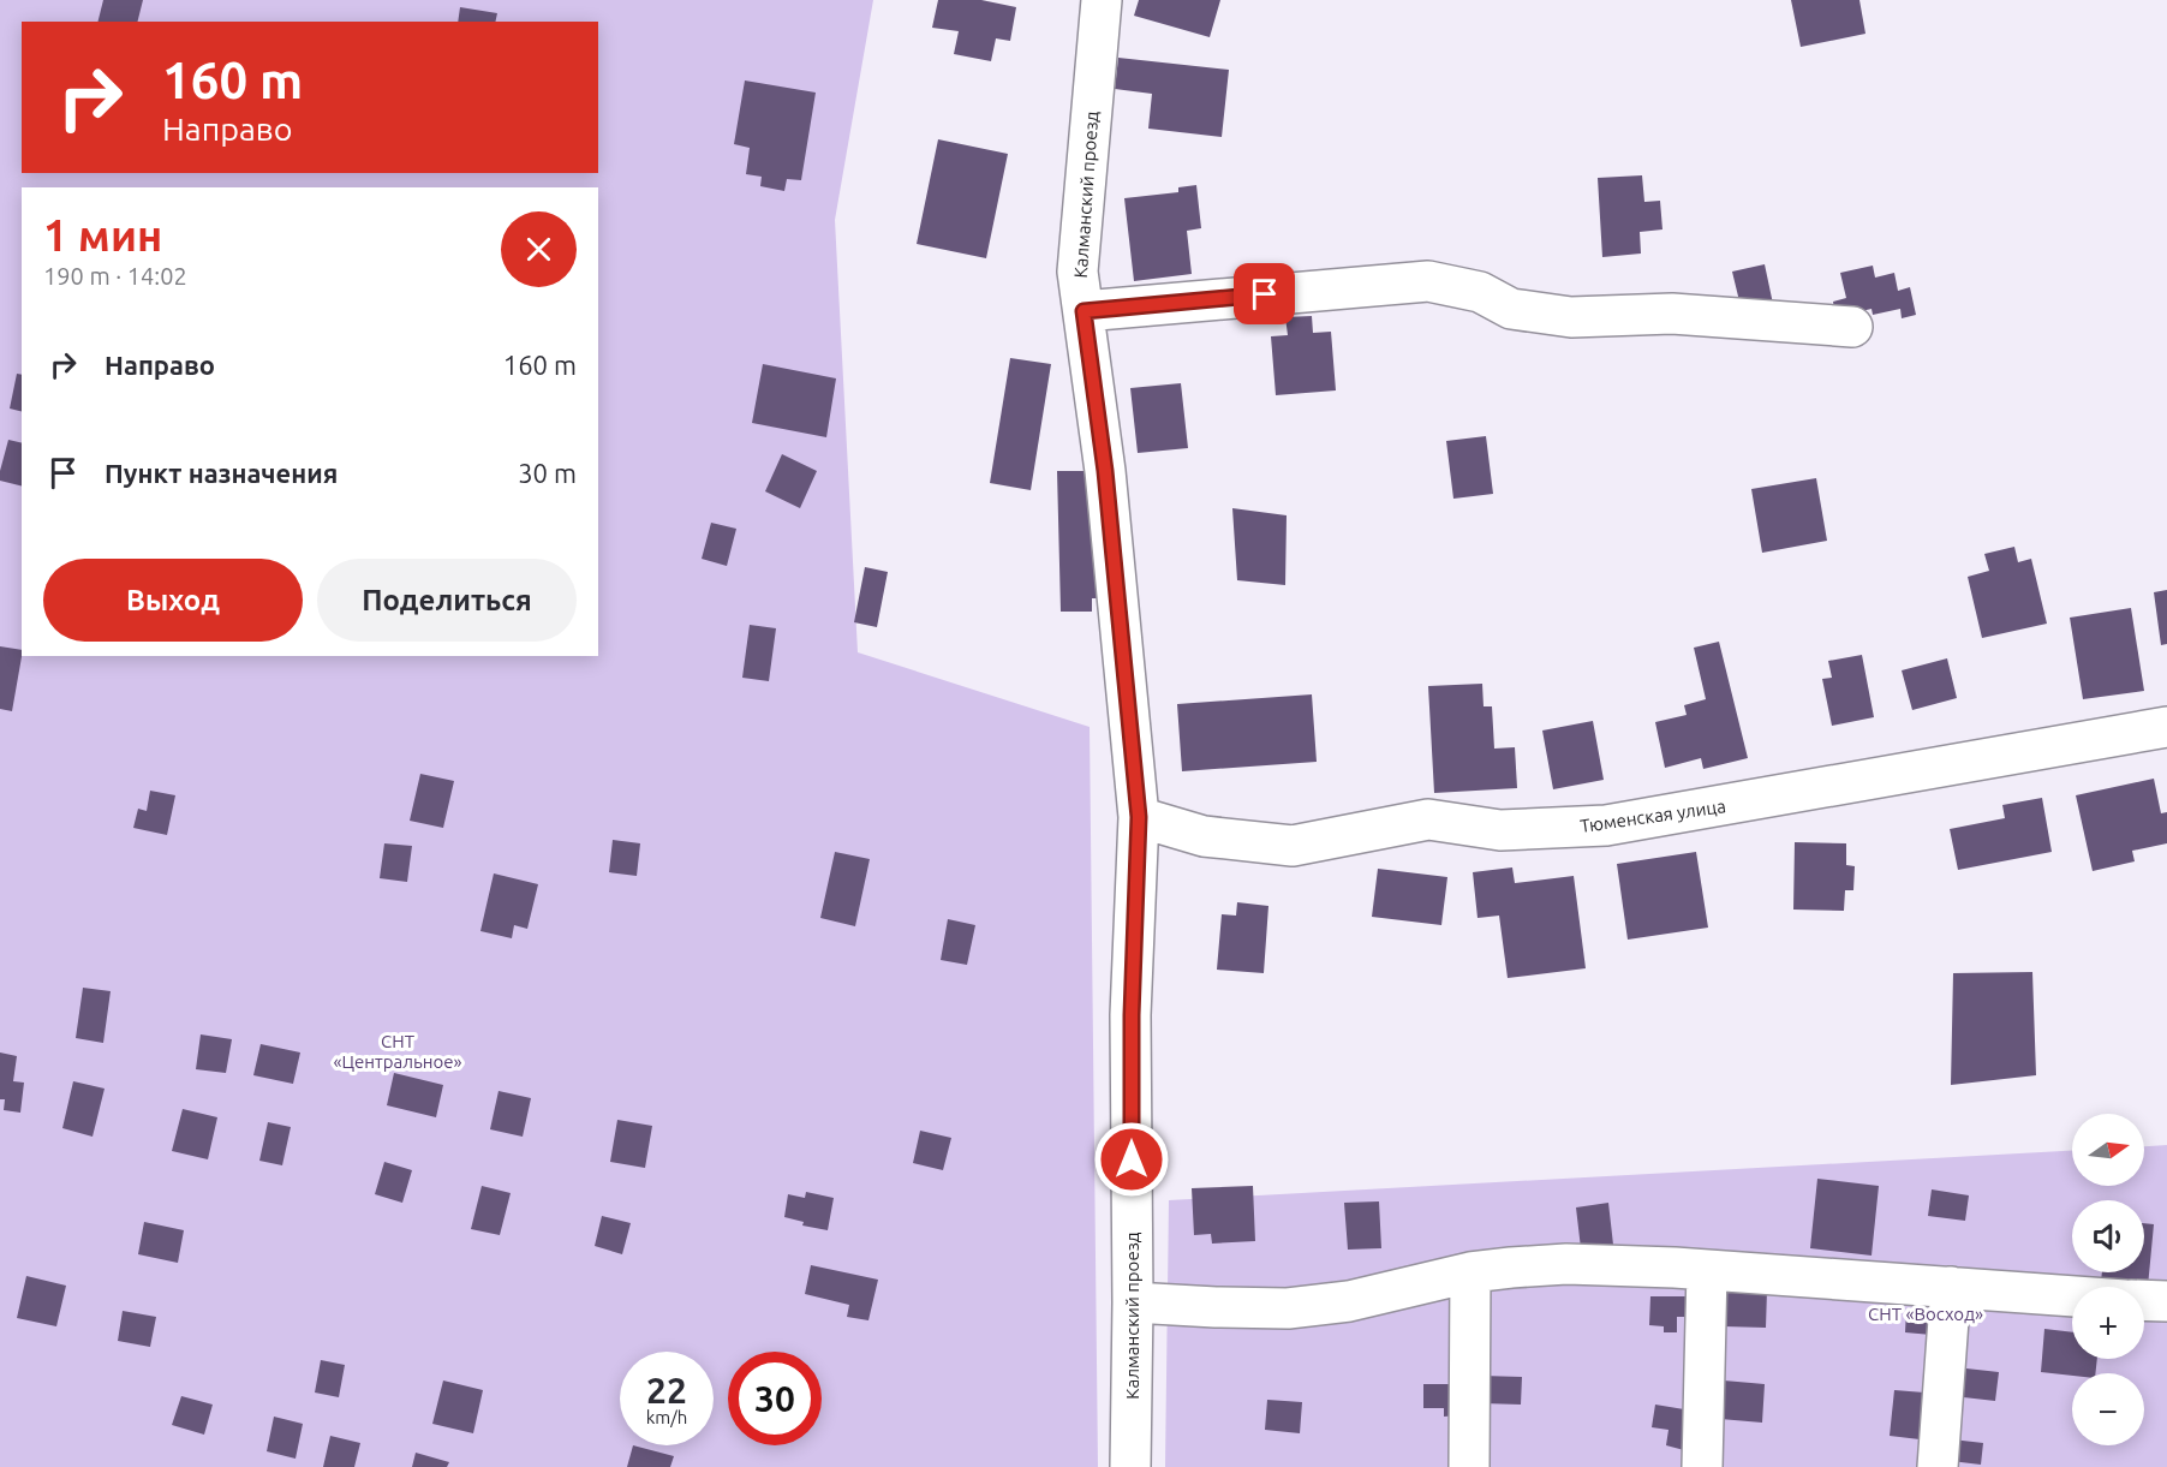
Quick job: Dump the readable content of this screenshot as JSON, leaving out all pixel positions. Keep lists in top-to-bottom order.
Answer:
{
  "streets": {
    "street": ["Калманский проезд", "Тюменская улица"]
  },
  "crossings": [
    ["Калманский проезд", "Тюменская улица"]
  ],
  "parks": ["СНТ «Центральное»", "СНТ «Восход»"],
  "north": "right",
  "page": {
    "turn": ["160 m", "Направо"],
    "heading": ["1 мин", "190 m · 14:02"],
    "list": [
      {
        "name": "Направо",
        "value": "160 m"
      },
      {
        "name": "Пункт назначения",
        "value": "30 m"
      }
    ],
    "buttons": ["Выход", "Поделиться"],
    "map_buttons": ["+", "−"],
    "speed": "22 km/h",
    "limit": "30"
  }
}
